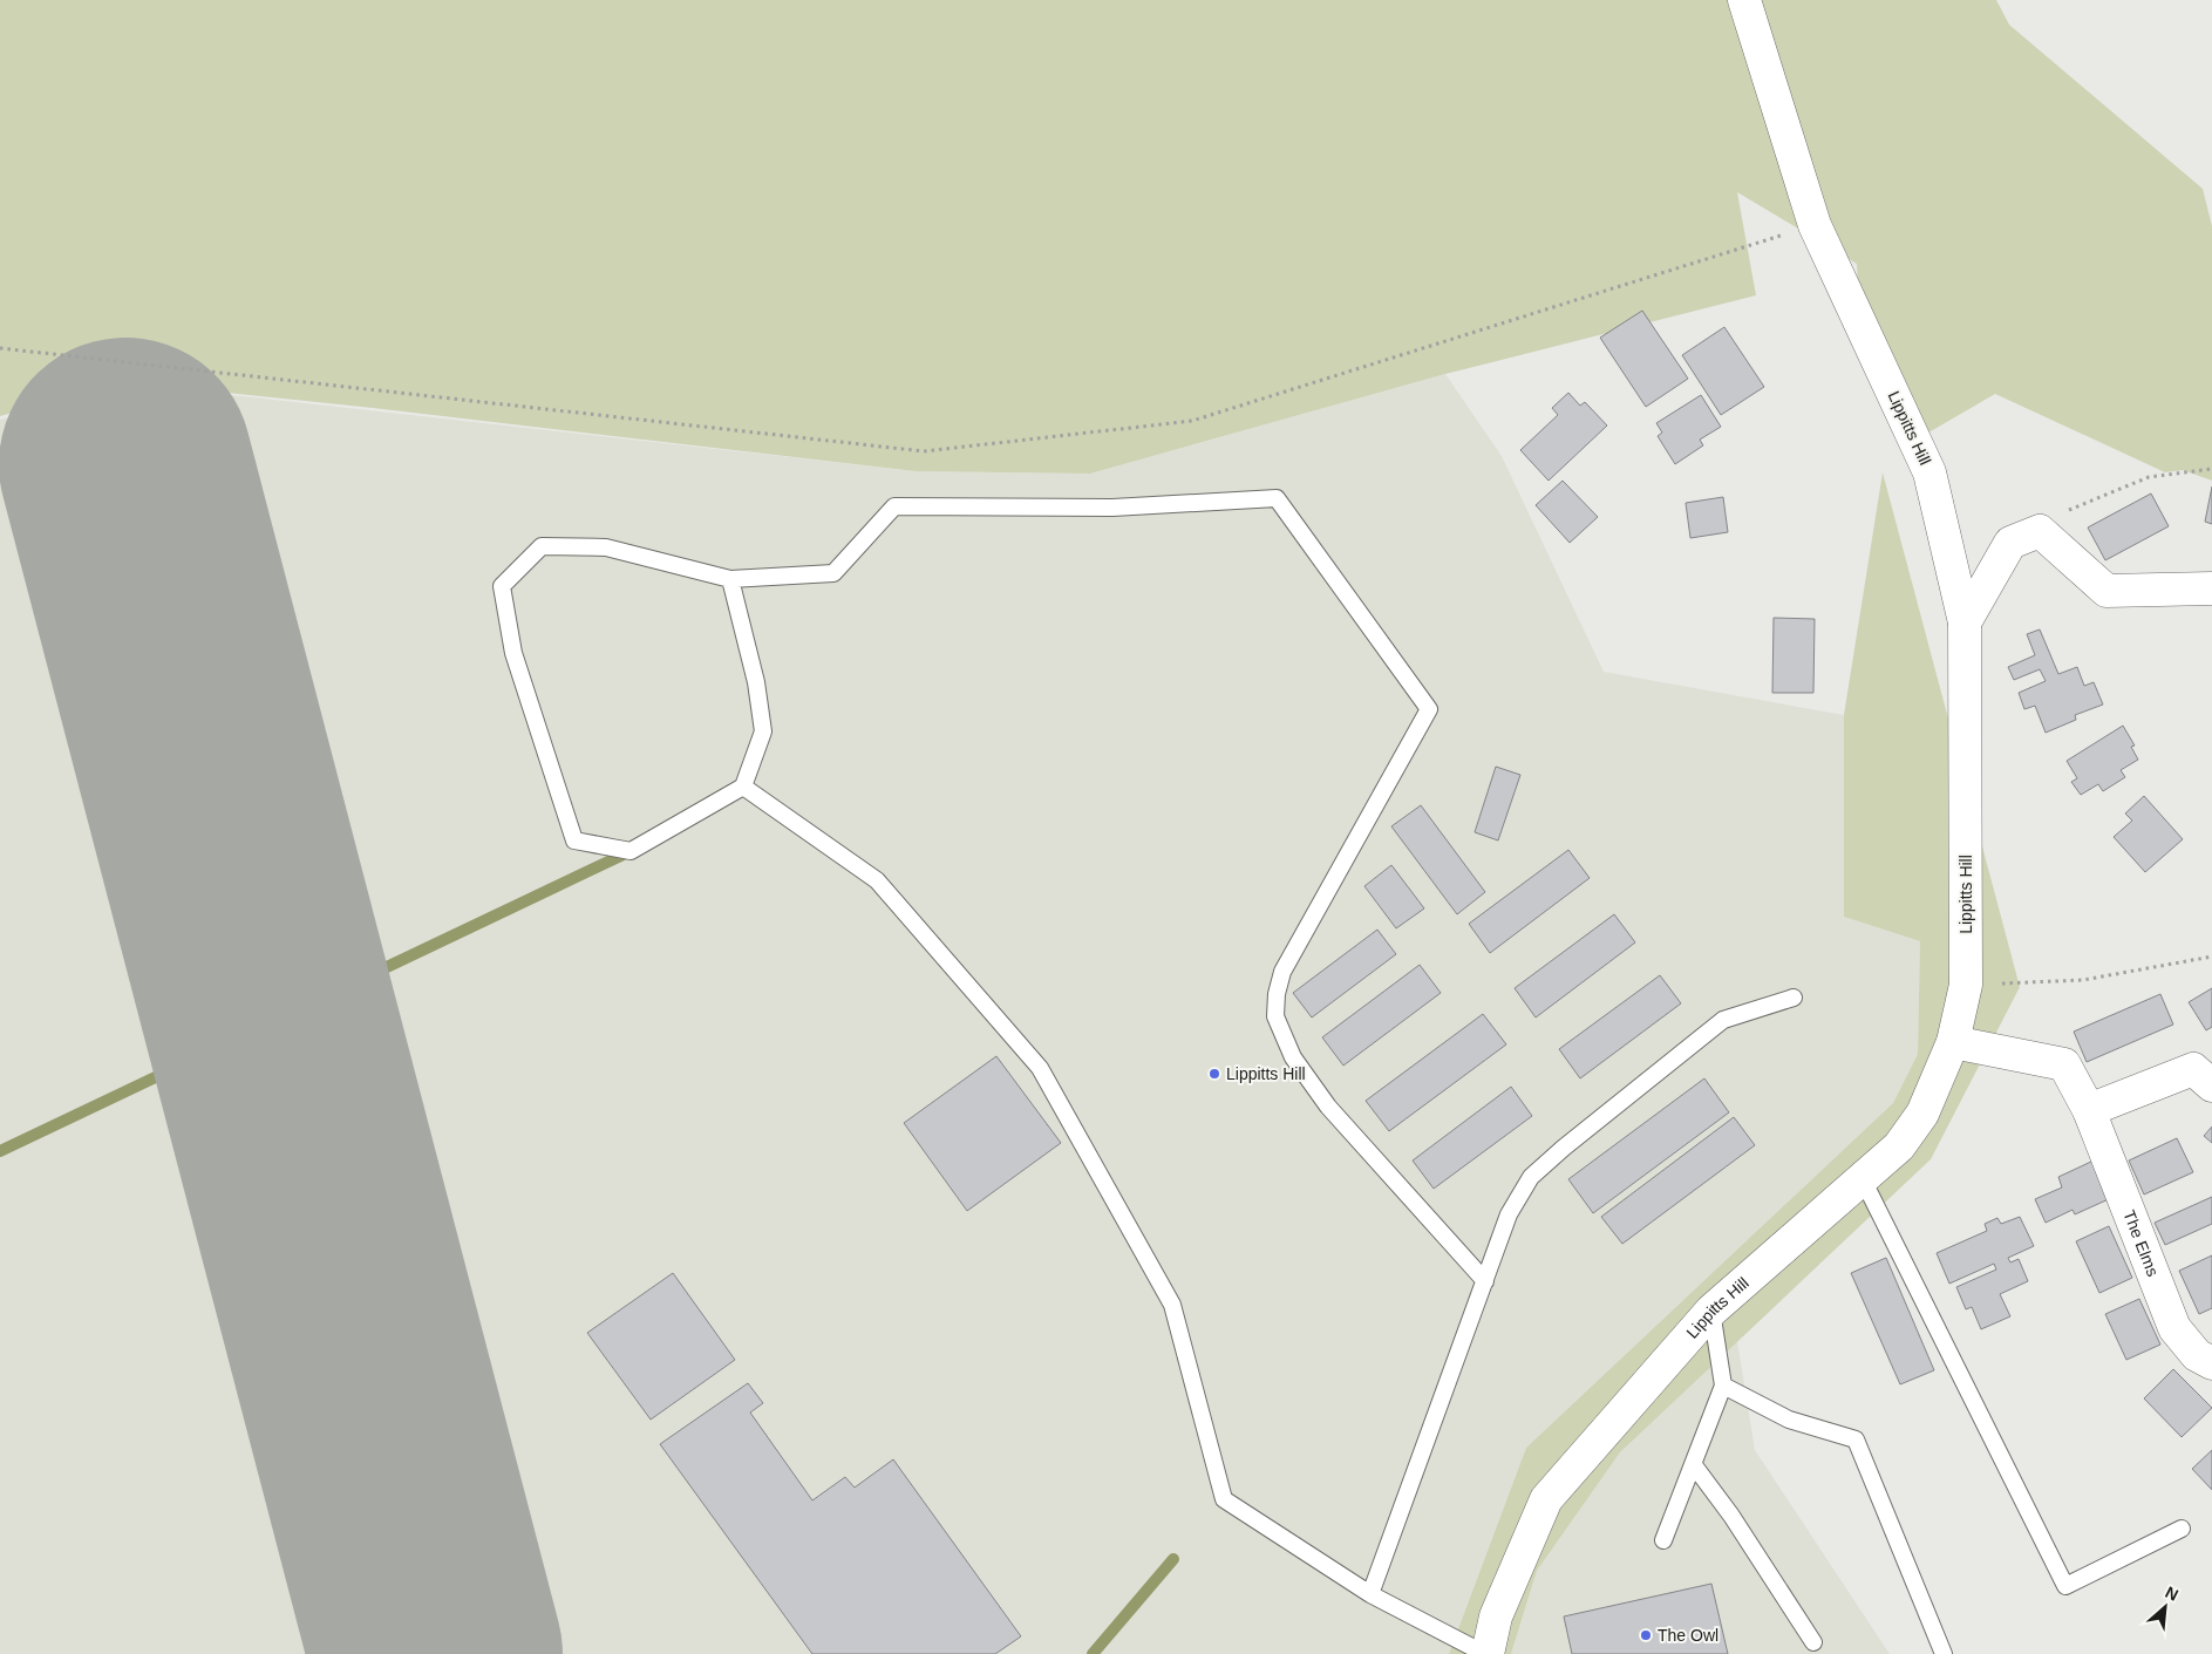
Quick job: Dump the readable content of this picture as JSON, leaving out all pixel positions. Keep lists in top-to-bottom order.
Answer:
{
  "streets": {
    "street": ["Lippitts Hill", "The Elms"]
  },
  "crossings": [
    ["Lippitts Hill", "The Elms"]
  ],
  "places": ["Lippitts Hill", "The Owl"],
  "north": "top right"
}
